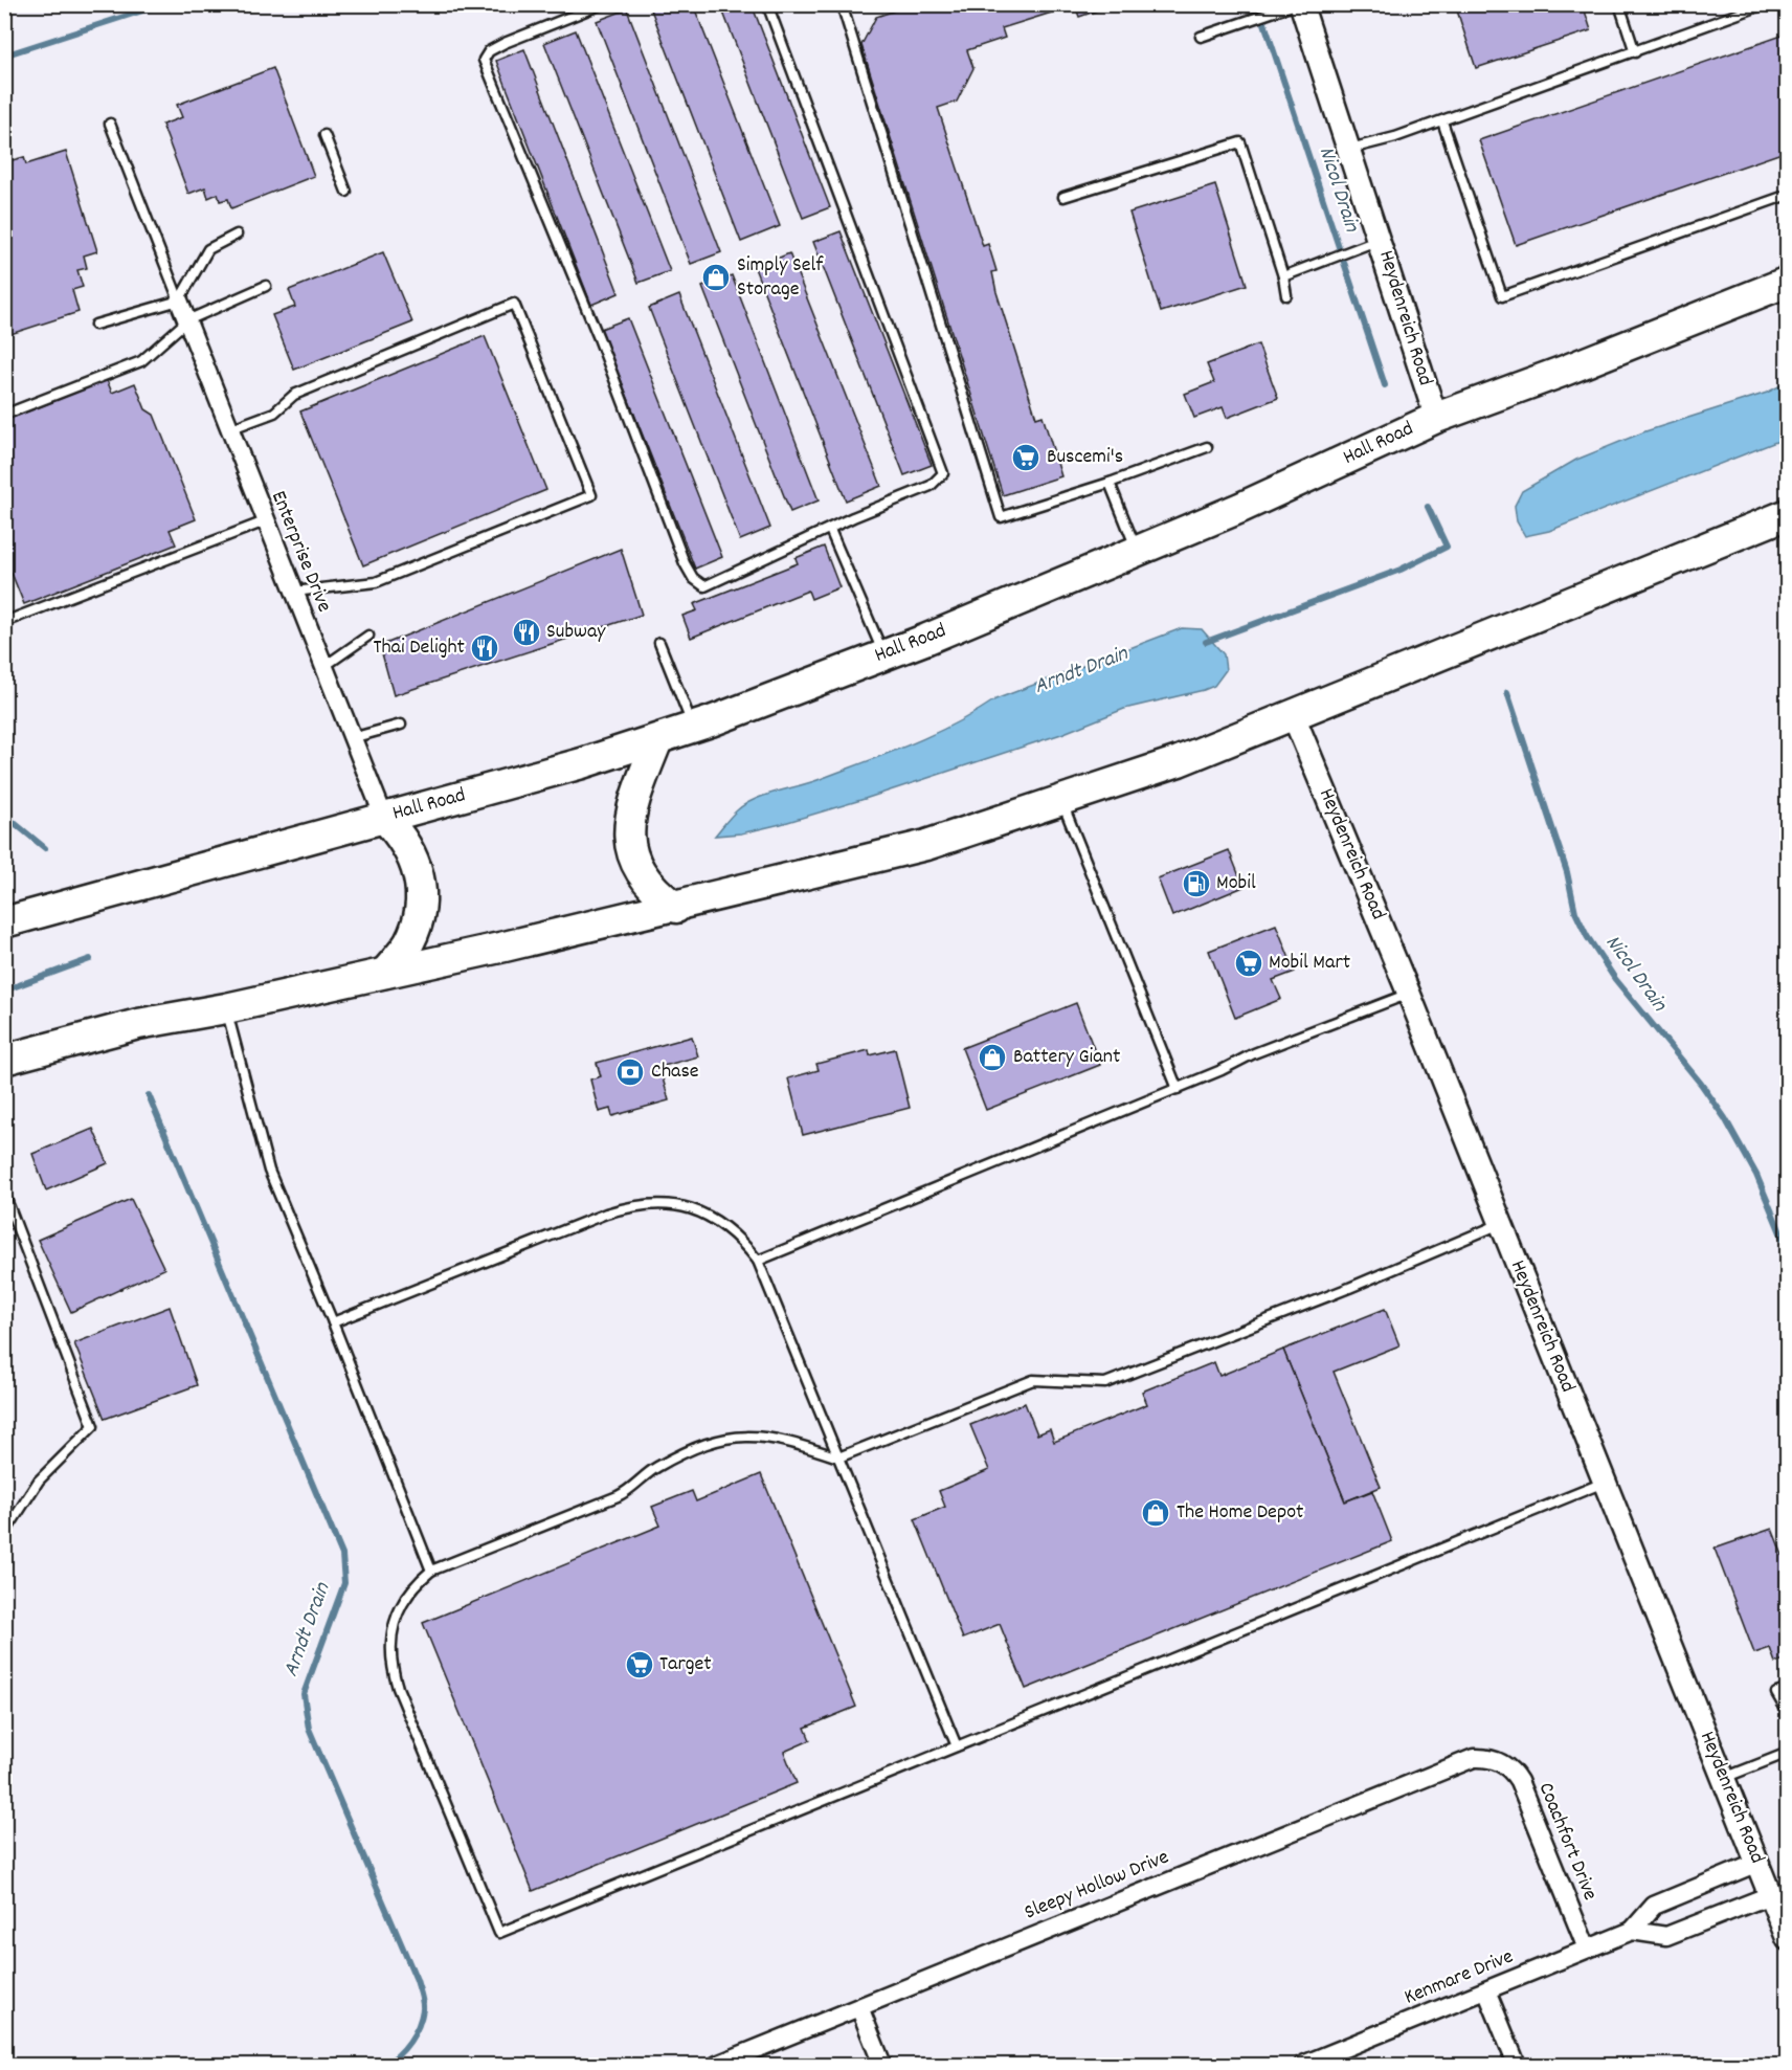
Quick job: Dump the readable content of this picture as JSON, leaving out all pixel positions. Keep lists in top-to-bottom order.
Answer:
{
  "streets": {
    "highway": ["Hall Road"],
    "street": [
      "Heydenreich Road",
      "Enterprise Drive",
      "Coachfort Drive",
      "Sleepy Hollow Drive",
      "Kenmare Drive"
    ]
  },
  "crossings": [
    ["Heydenreich Road", "Hall Road"],
    ["Heydenreich Road", "Kenmare Drive"],
    ["Hall Road", "Enterprise Drive"],
    ["Coachfort Drive", "Sleepy Hollow Drive"],
    ["Coachfort Drive", "Kenmare Drive"]
  ],
  "water": ["Nicol Drain", "Arndt Drain"],
  "places": {
    "shop": ["Simply Self Storage", "Battery Giant", "The Home Depot"],
    "supermarket": ["Buscemi's", "Mobil Mart", "Target"],
    "restaurant": ["Subway", "Thai Delight"],
    "fuel station": ["Mobil"],
    "bank": ["Chase"]
  }
}
